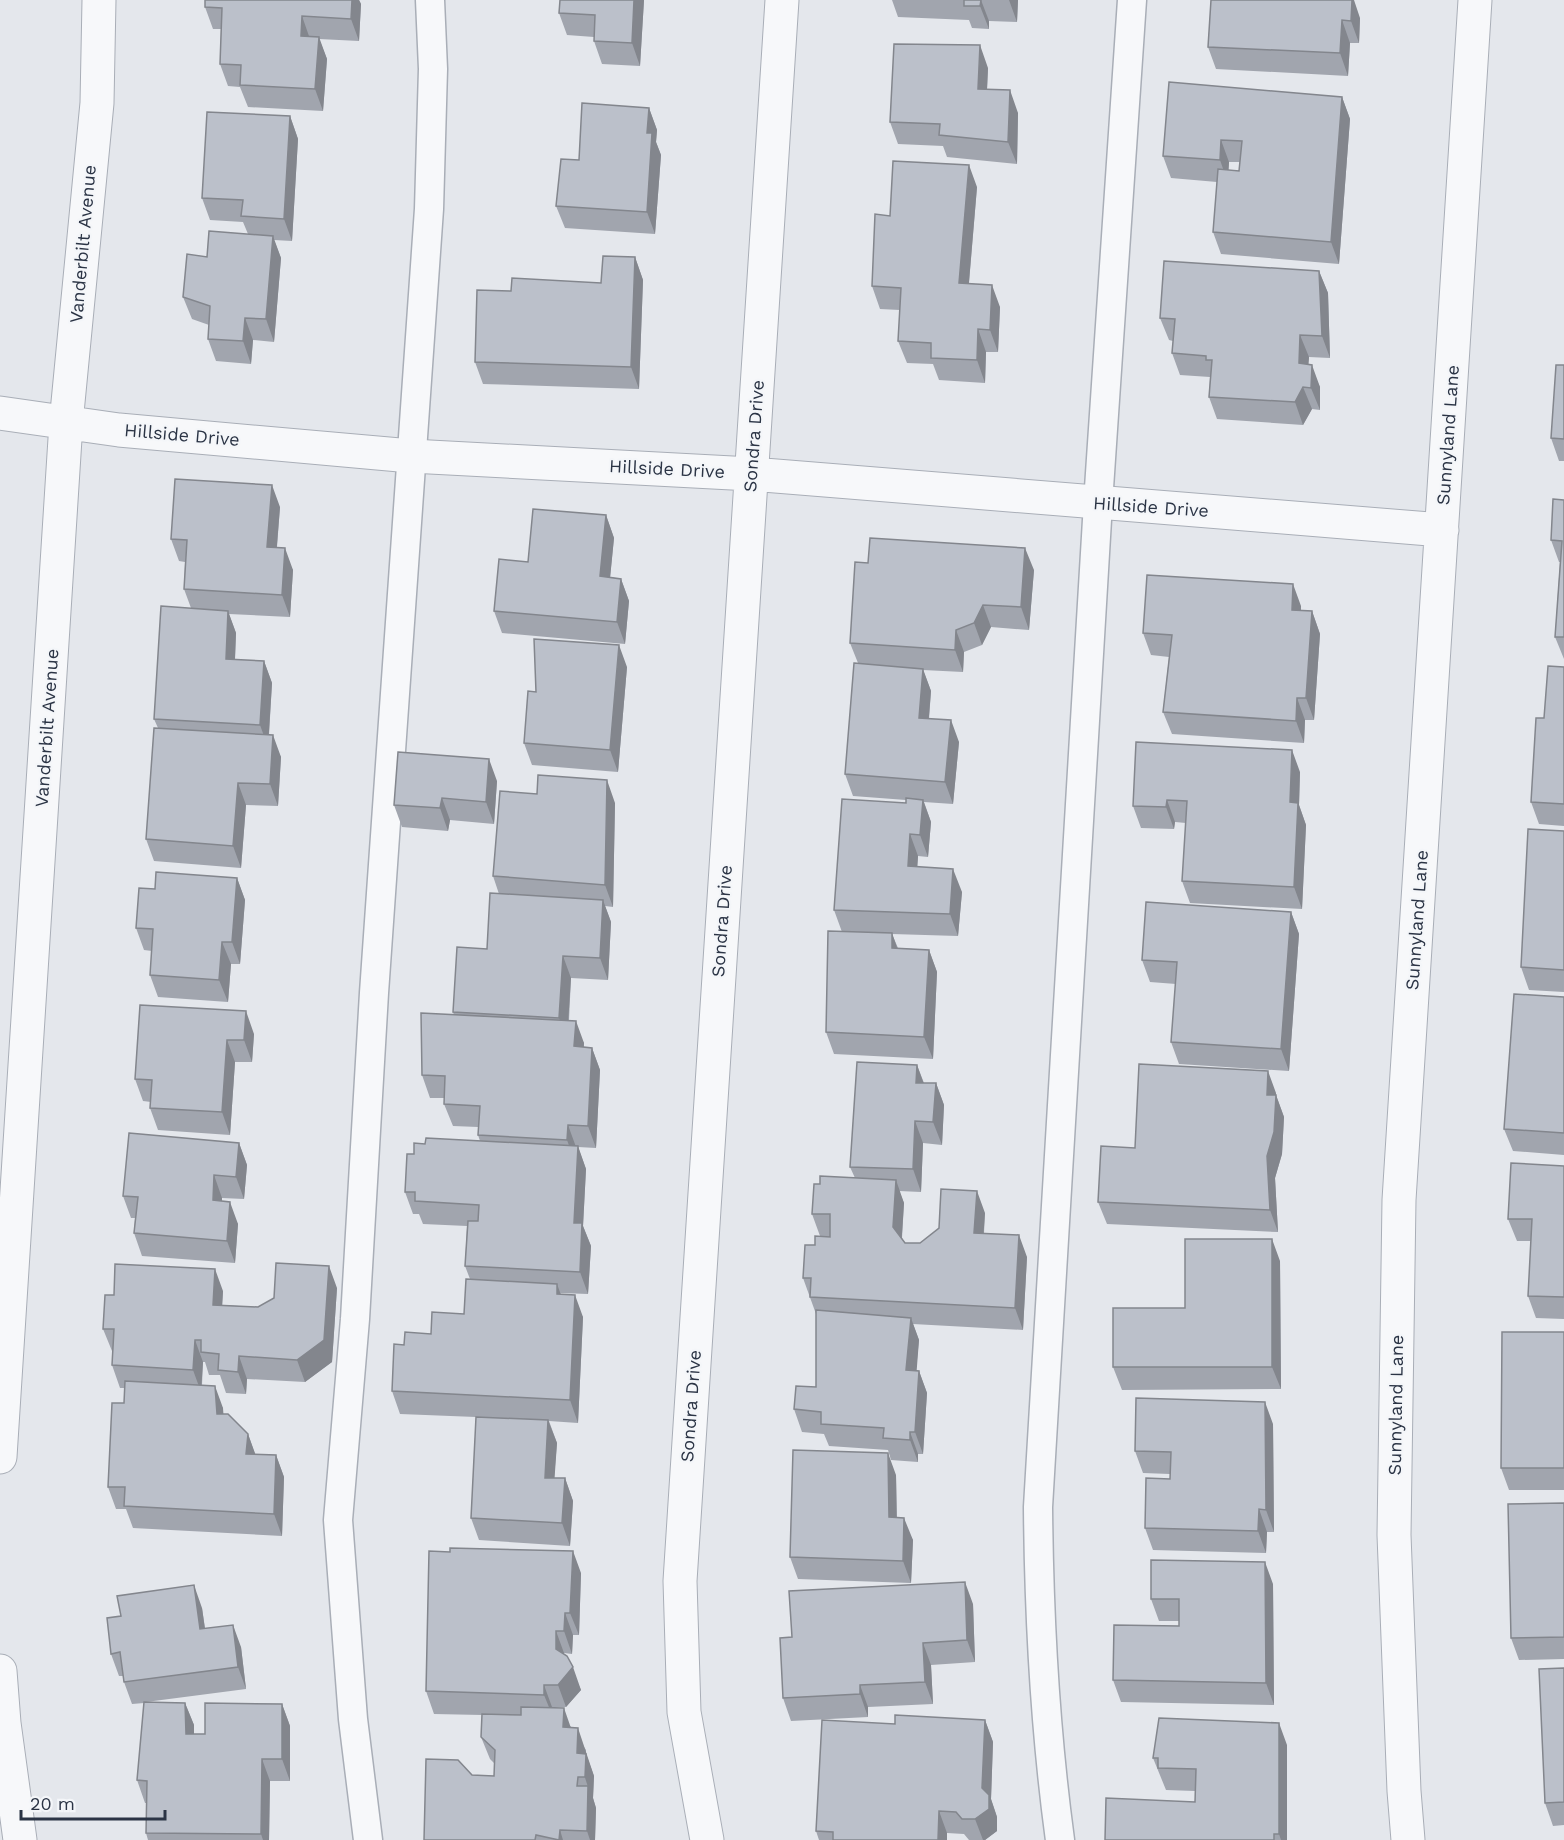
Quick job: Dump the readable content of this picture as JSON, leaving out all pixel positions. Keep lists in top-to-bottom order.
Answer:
{
  "streets": {
    "street": [
      "Vanderbilt Avenue",
      "Hillside Drive",
      "Sunnyland Lane",
      "Sondra Drive"
    ]
  },
  "crossings": [
    ["Vanderbilt Avenue", "Hillside Drive"],
    ["Hillside Drive", "Sunnyland Lane"],
    ["Hillside Drive", "Sondra Drive"]
  ],
  "scale_bar": "20 m"
}
